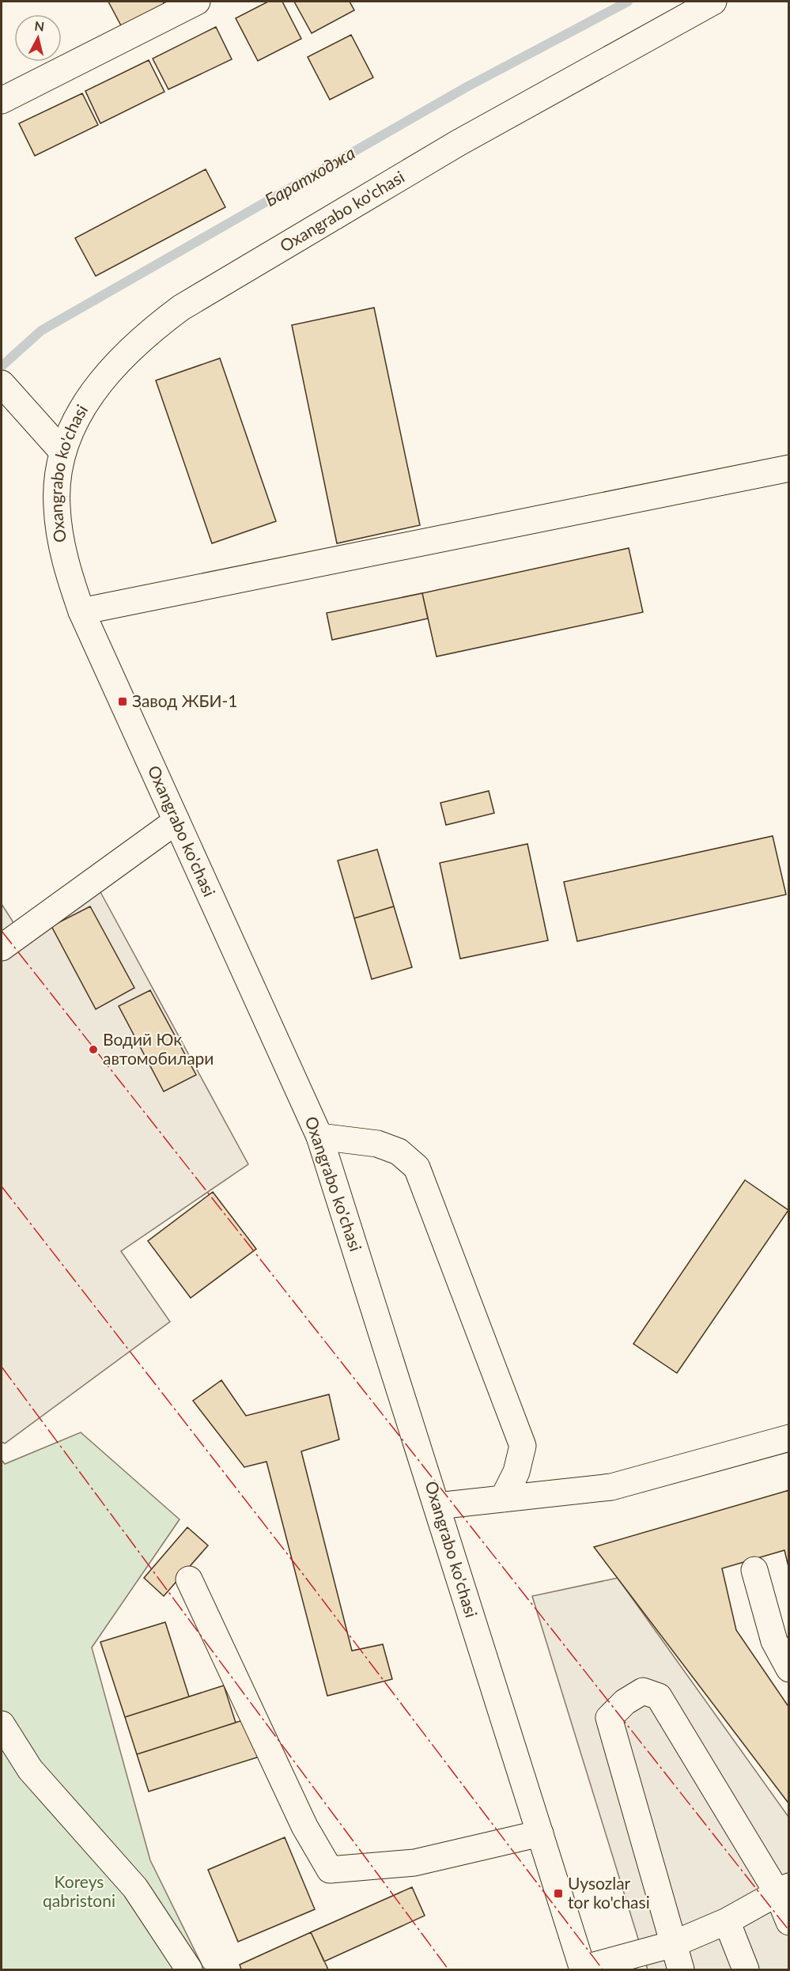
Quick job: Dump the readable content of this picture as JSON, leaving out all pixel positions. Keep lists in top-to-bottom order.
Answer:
{
  "streets": {
    "main road": ["Oxangrabo ko'chasi"]
  },
  "water": ["Баратходжа"],
  "parks": ["Koreys qabristoni"],
  "places": {
    "transit": ["Завод ЖБИ-1", "Uysozlar tor ko'chasi"],
    "other": ["Водий Юк автомобилари"]
  },
  "north": "top"
}
